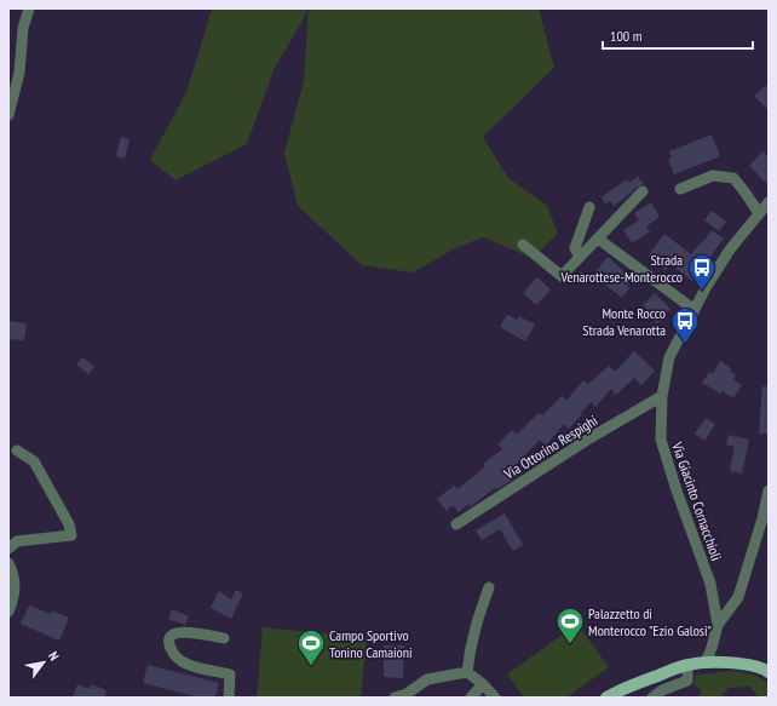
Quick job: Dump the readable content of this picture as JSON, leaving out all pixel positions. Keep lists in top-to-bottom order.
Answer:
{
  "streets": {
    "street": ["Via Ottorino Respighi", "Via Giacinto Cornacchioli"]
  },
  "crossings": [
    ["Via Ottorino Respighi", "Via Giacinto Cornacchioli"]
  ],
  "places": {
    "bus stop": ["Strada Venarottese-Monterocco", "Monte Rocco Strada Venarotta"],
    "sports": ["Palazzetto di Monterocco \"Ezio Galosi\"", "Campo Sportivo Tonino Camaioni"]
  },
  "scale_bar": "100 m",
  "north": "top right"
}
